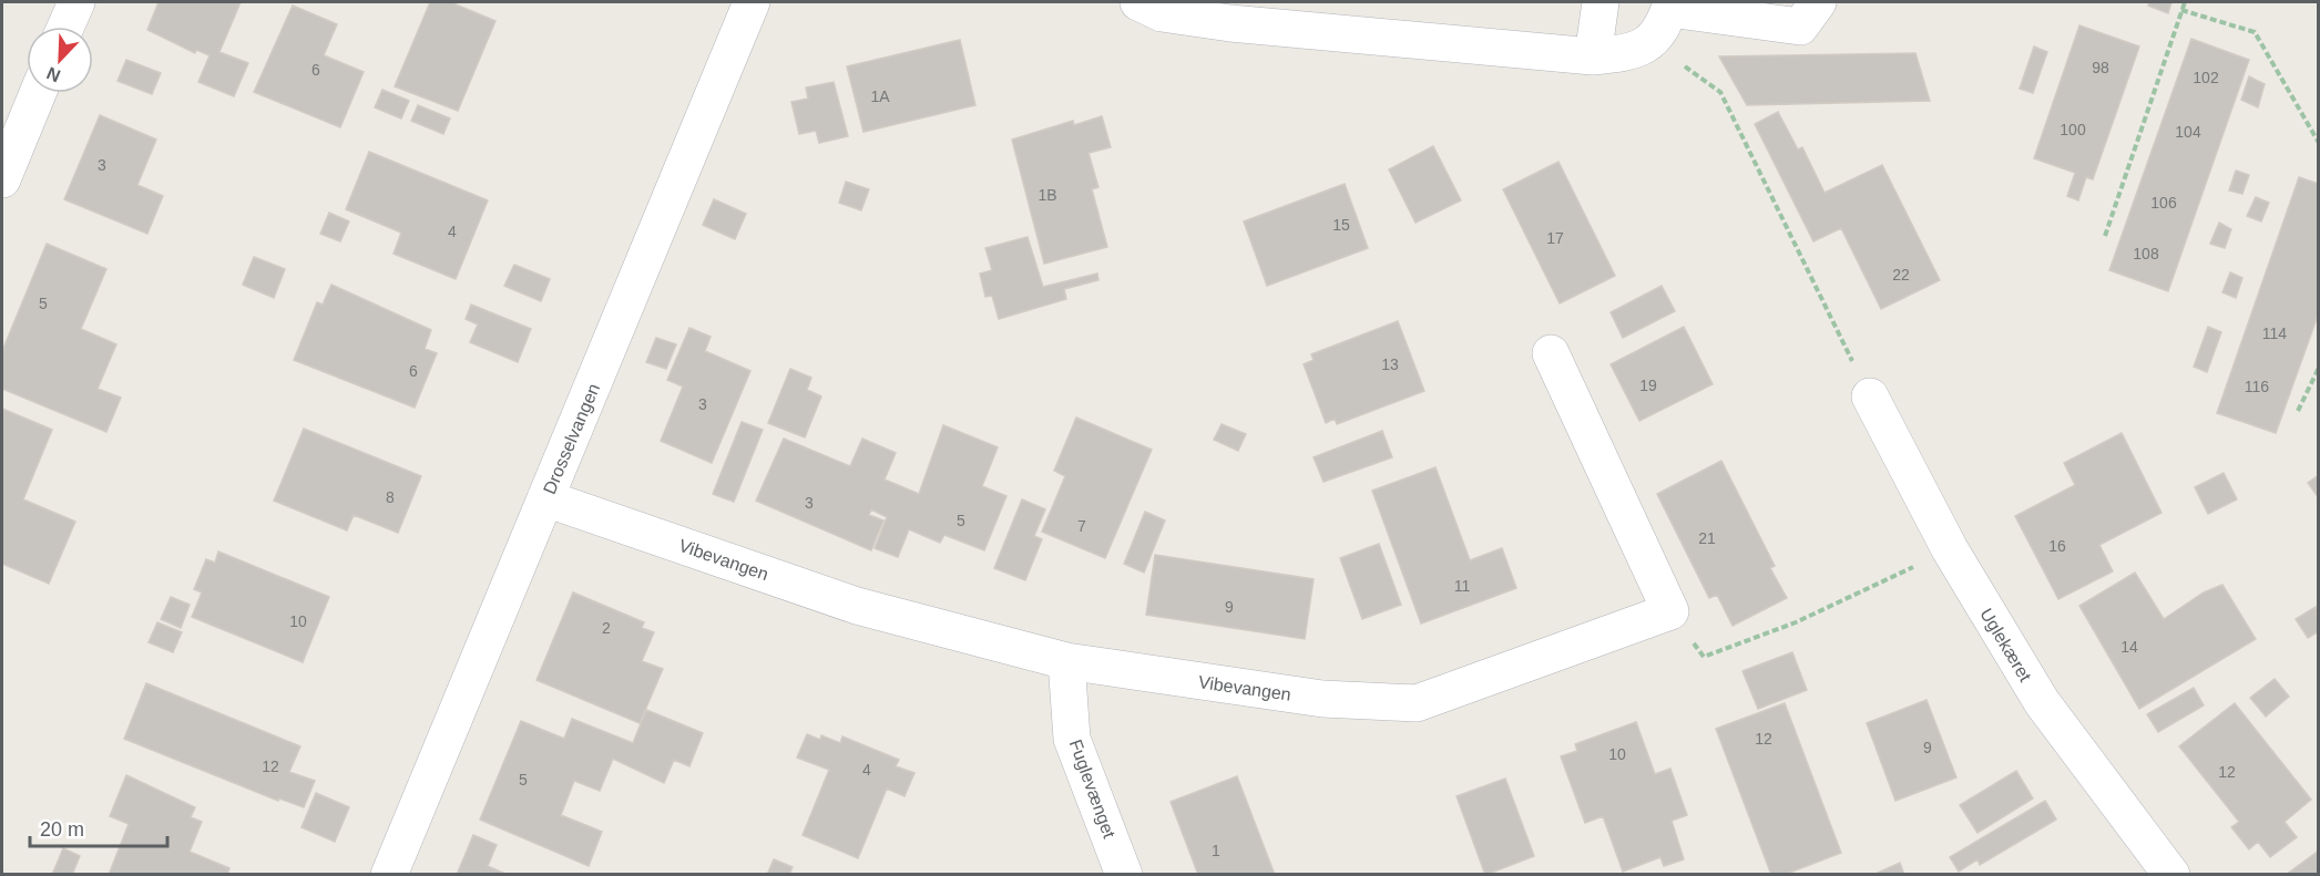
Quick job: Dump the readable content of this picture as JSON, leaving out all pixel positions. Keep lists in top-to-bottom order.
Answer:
{
  "streets": {
    "street": [
      "Drosselvangen",
      "Vibevangen",
      "Uglekæret",
      "Fuglevænget"
    ]
  },
  "crossings": [
    ["Drosselvangen", "Vibevangen"],
    ["Vibevangen", "Fuglevænget"]
  ],
  "house_numbers": [
    "98",
    "6",
    "102",
    "1A",
    "100",
    "104",
    "3",
    "1B",
    "106",
    "15",
    "4",
    "17",
    "108",
    "22",
    "5",
    "114",
    "13",
    "6",
    "19",
    "116",
    "3",
    "8",
    "3",
    "5",
    "7",
    "21",
    "16",
    "11",
    "9",
    "10",
    "2",
    "14",
    "12",
    "9",
    "10",
    "12",
    "4",
    "12",
    "5",
    "1"
  ],
  "scale_bar": "20 m",
  "north": "bottom left"
}
